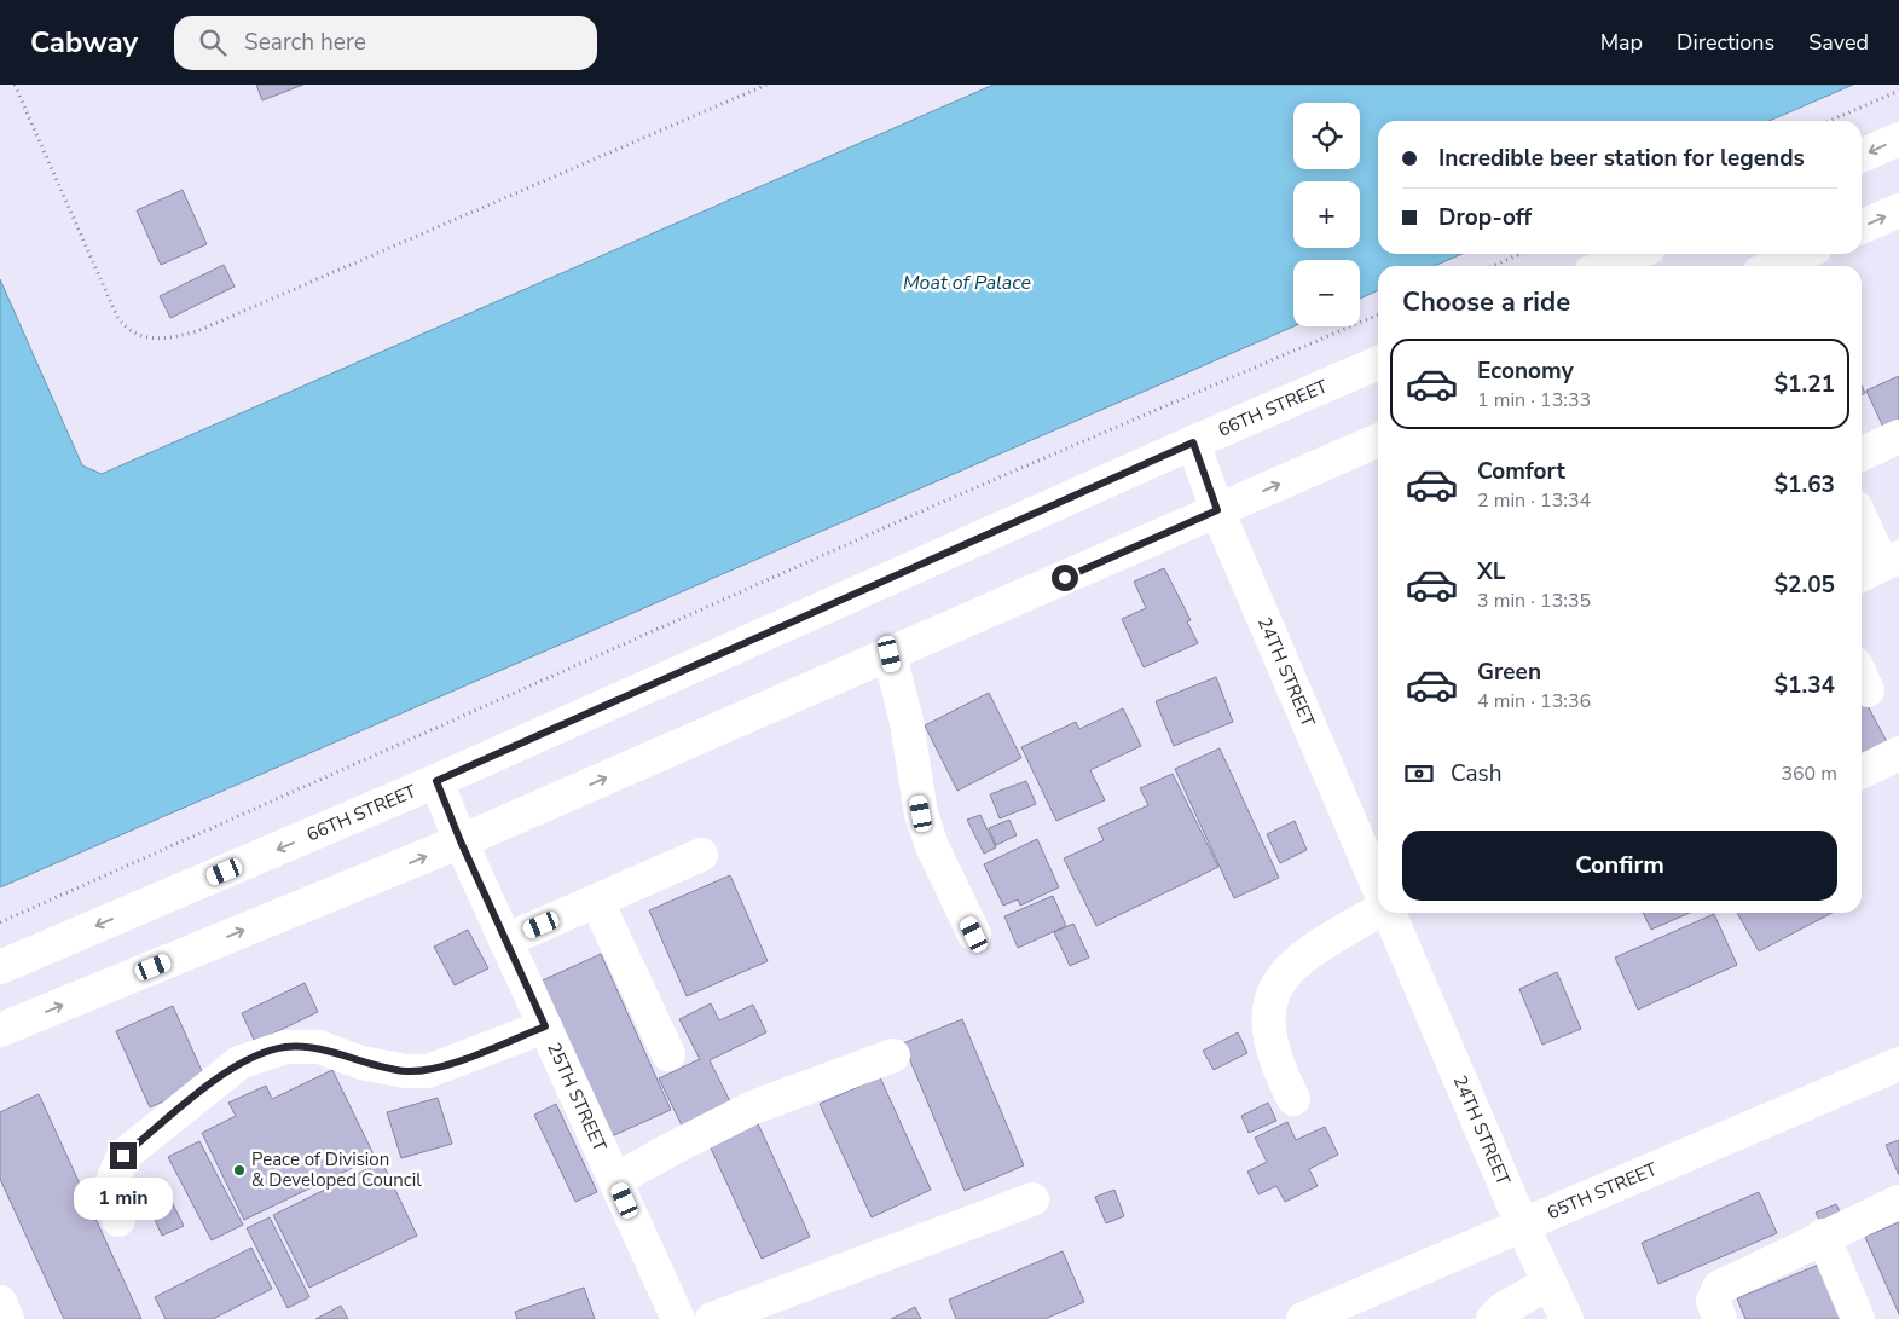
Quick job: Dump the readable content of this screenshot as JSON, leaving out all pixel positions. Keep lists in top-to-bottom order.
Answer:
{
  "streets": {
    "main road": [
      "66TH STREET",
      "24TH STREET",
      "25TH STREET",
      "65TH STREET"
    ]
  },
  "crossings": [
    ["66TH STREET", "24TH STREET"],
    ["66TH STREET", "25TH STREET"],
    ["24TH STREET", "65TH STREET"]
  ],
  "water": ["Moat of Palace"],
  "places": ["Peace of Division & Developed Council"],
  "page": {
    "header": "Cabway",
    "search": "Search here",
    "nav": ["Map", "Directions", "Saved"],
    "map_buttons": ["+", "−"],
    "banner": ["Incredible beer station for legends", "Drop-off"],
    "heading": "Choose a ride",
    "list": [
      {
        "name": "Economy",
        "note": "1 min · 13:33",
        "value": "$1.21"
      },
      {
        "name": "Comfort",
        "note": "2 min · 13:34",
        "value": "$1.63"
      },
      {
        "name": "XL",
        "note": "3 min · 13:35",
        "value": "$2.05"
      },
      {
        "name": "Green",
        "note": "4 min · 13:36",
        "value": "$1.34"
      }
    ],
    "pay": ["Cash", "360 m"],
    "buttons": "Confirm",
    "bubble": "1 min"
  }
}
